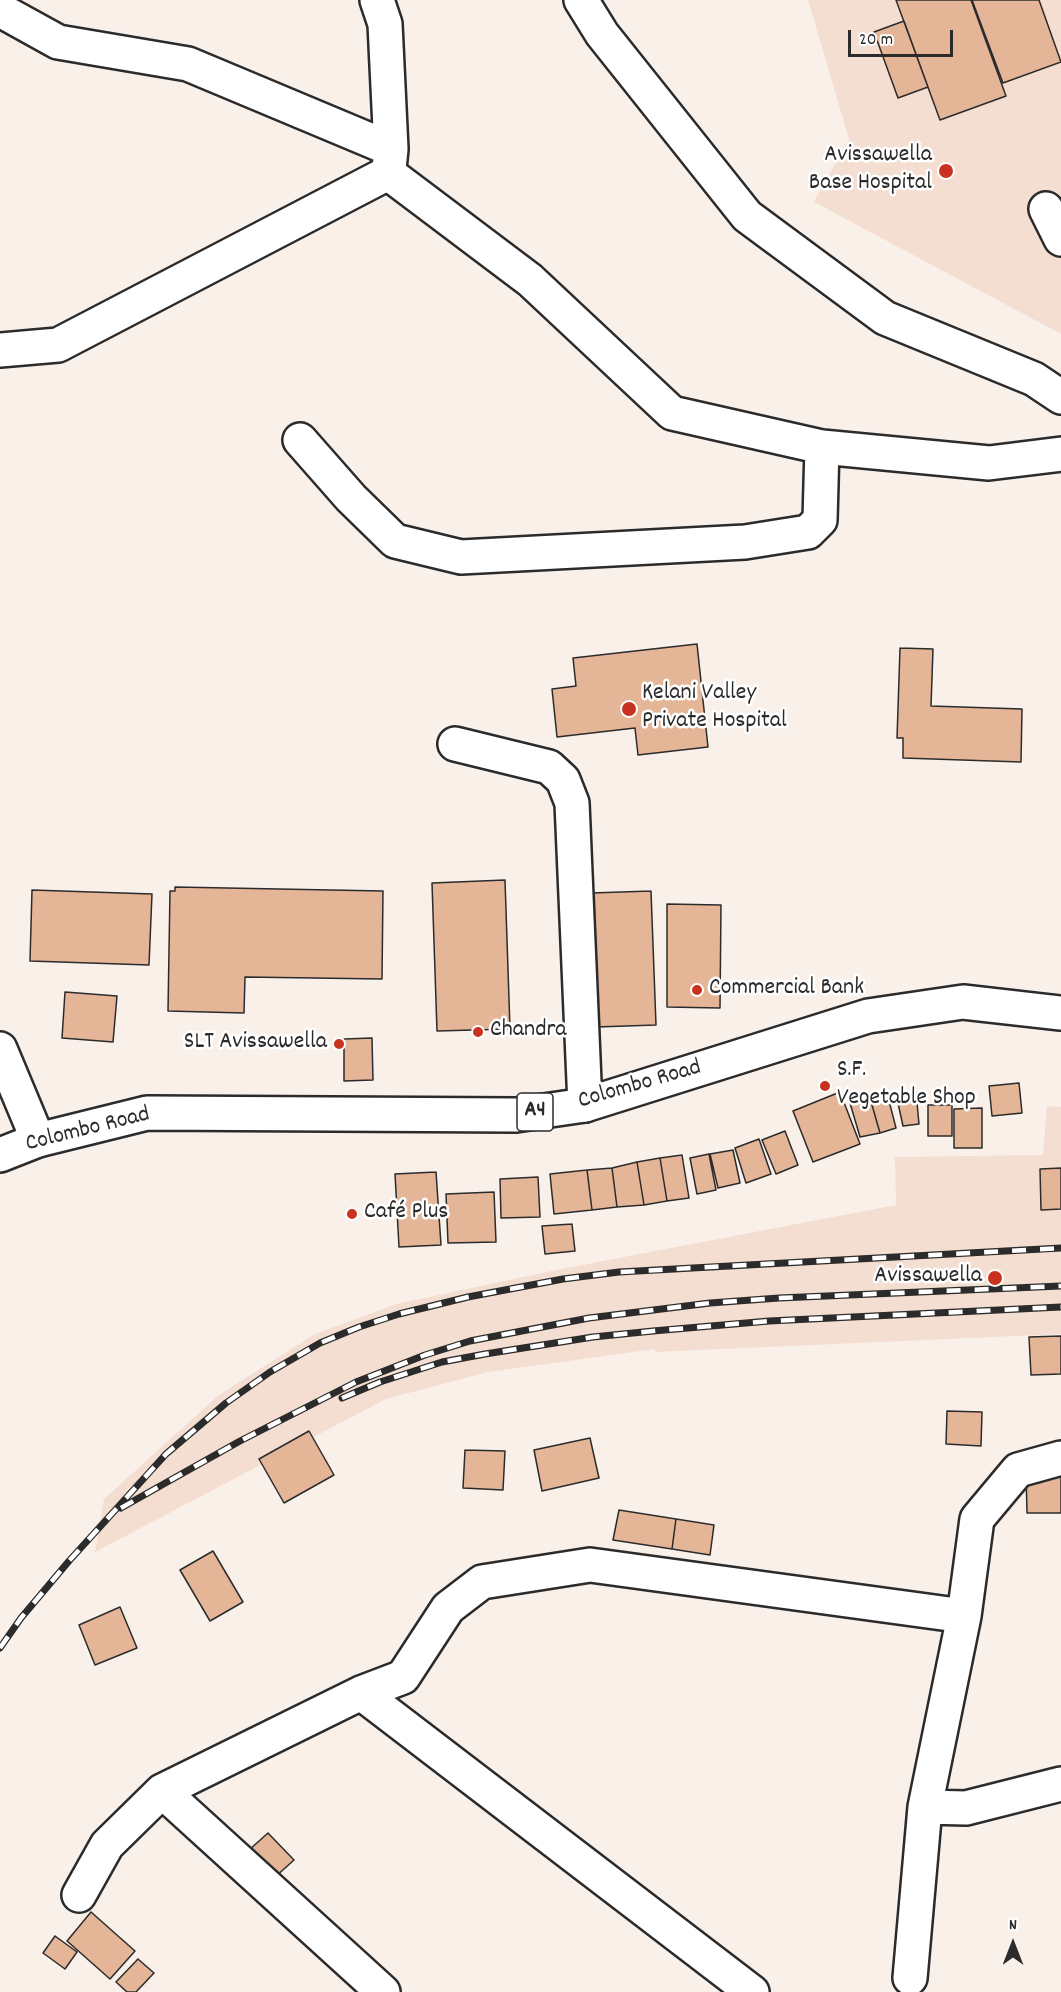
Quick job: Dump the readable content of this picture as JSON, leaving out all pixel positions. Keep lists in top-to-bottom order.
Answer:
{
  "streets": {
    "main road": ["Colombo Road", "A4"]
  },
  "places": [
    "Avissawella Base Hospital",
    "Kelani Valley Private Hospital",
    "Commercial Bank",
    "Chandra",
    "SLT Avissawella",
    "S.F. Vegetable Shop",
    "Café Plus",
    "Avissawella"
  ],
  "scale_bar": "20 m",
  "north": "top"
}
